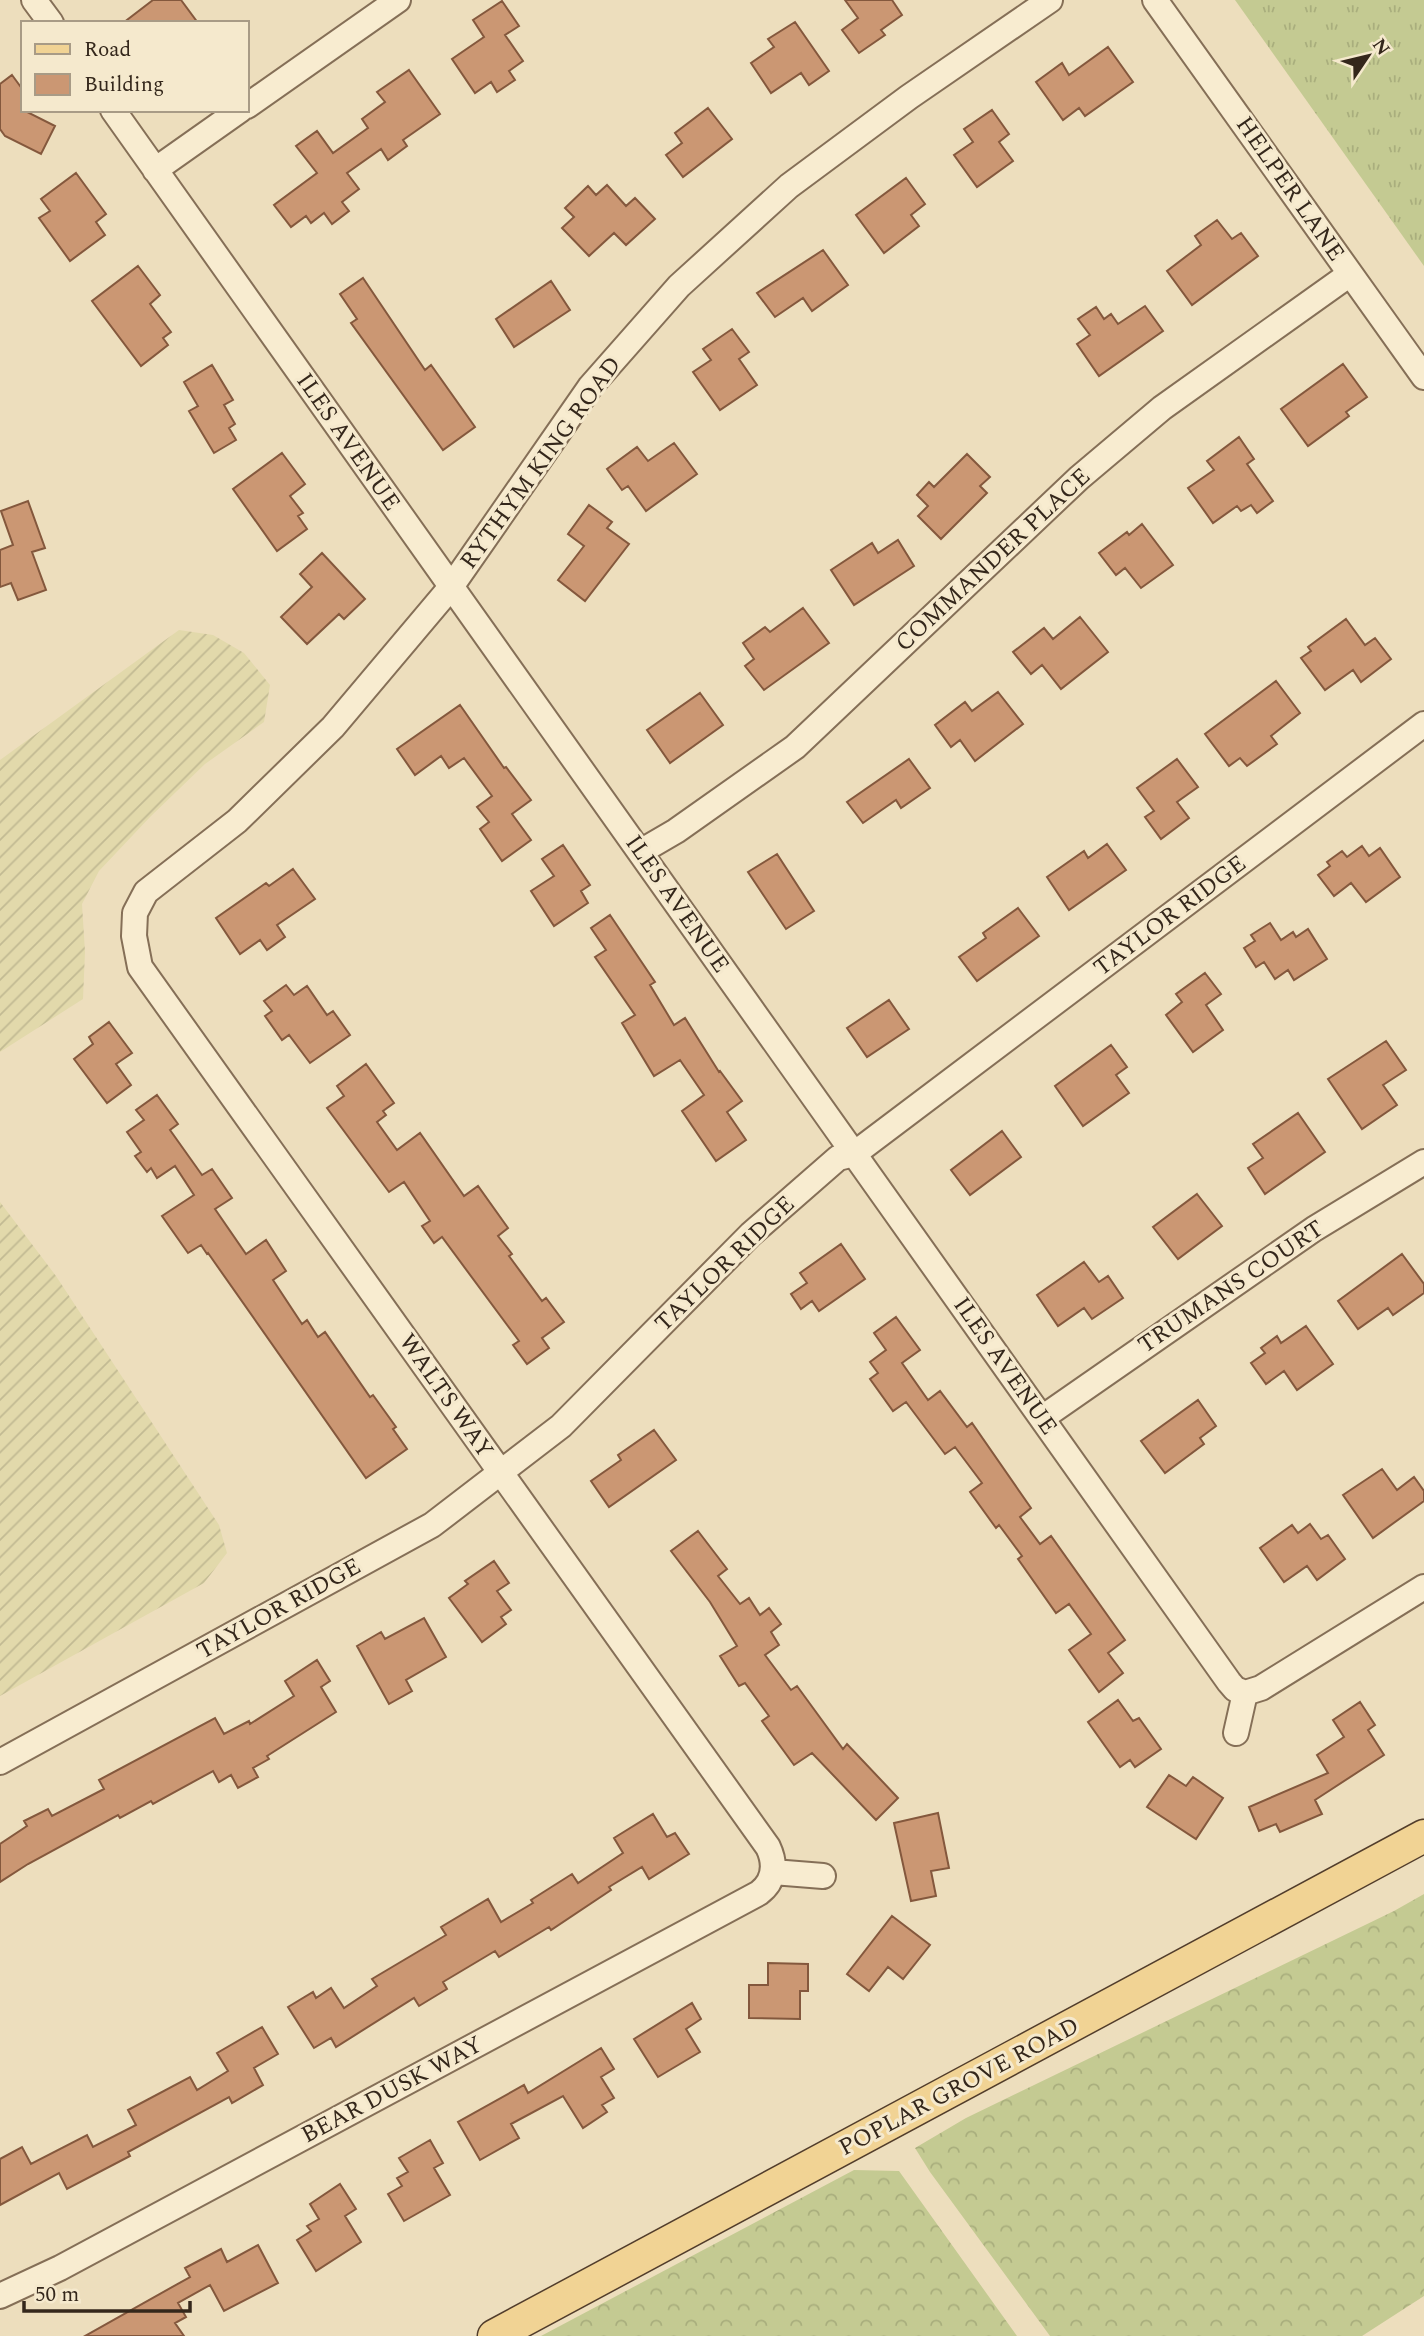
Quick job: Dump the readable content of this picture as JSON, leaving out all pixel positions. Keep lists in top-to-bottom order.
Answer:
{
  "streets": {
    "main road": ["POPLAR GROVE ROAD"],
    "street": [
      "HELPER LANE",
      "ILES AVENUE",
      "RYTHYM KING ROAD",
      "COMMANDER PLACE",
      "TAYLOR RIDGE",
      "TRUMANS COURT",
      "WALTS WAY",
      "BEAR DUSK WAY"
    ]
  },
  "crossings": [
    ["HELPER LANE", "COMMANDER PLACE"],
    ["ILES AVENUE", "RYTHYM KING ROAD"],
    ["ILES AVENUE", "COMMANDER PLACE"],
    ["ILES AVENUE", "TAYLOR RIDGE"],
    ["ILES AVENUE", "TRUMANS COURT"],
    ["RYTHYM KING ROAD", "WALTS WAY"],
    ["TAYLOR RIDGE", "WALTS WAY"],
    ["WALTS WAY", "BEAR DUSK WAY"]
  ],
  "legend": ["Road", "Building"],
  "scale_bar": "50 m",
  "north": "top right"
}
